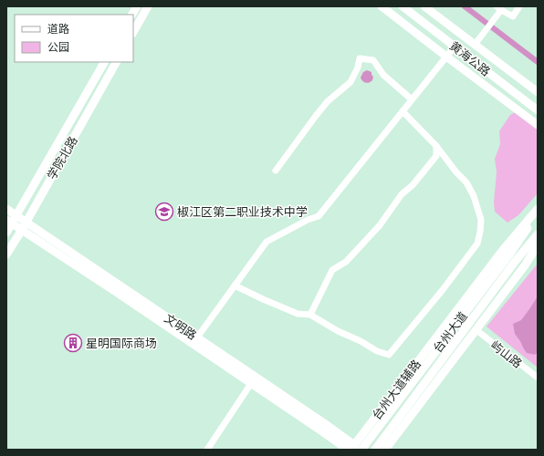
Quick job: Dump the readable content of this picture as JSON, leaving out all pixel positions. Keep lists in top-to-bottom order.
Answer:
{
  "streets": {
    "main road": [
      "黄海公路",
      "学院北路",
      "文明路",
      "台州大道",
      "台州大道辅路"
    ],
    "street": ["屿山路"]
  },
  "crossings": [
    ["学院北路", "文明路"],
    ["文明路", "台州大道"],
    ["文明路", "台州大道辅路"],
    ["台州大道", "台州大道辅路"]
  ],
  "places": {
    "school or university": ["椒江区第二职业技术中学"],
    "building": ["星明国际商场"]
  },
  "legend": ["道路", "公园"]
}
